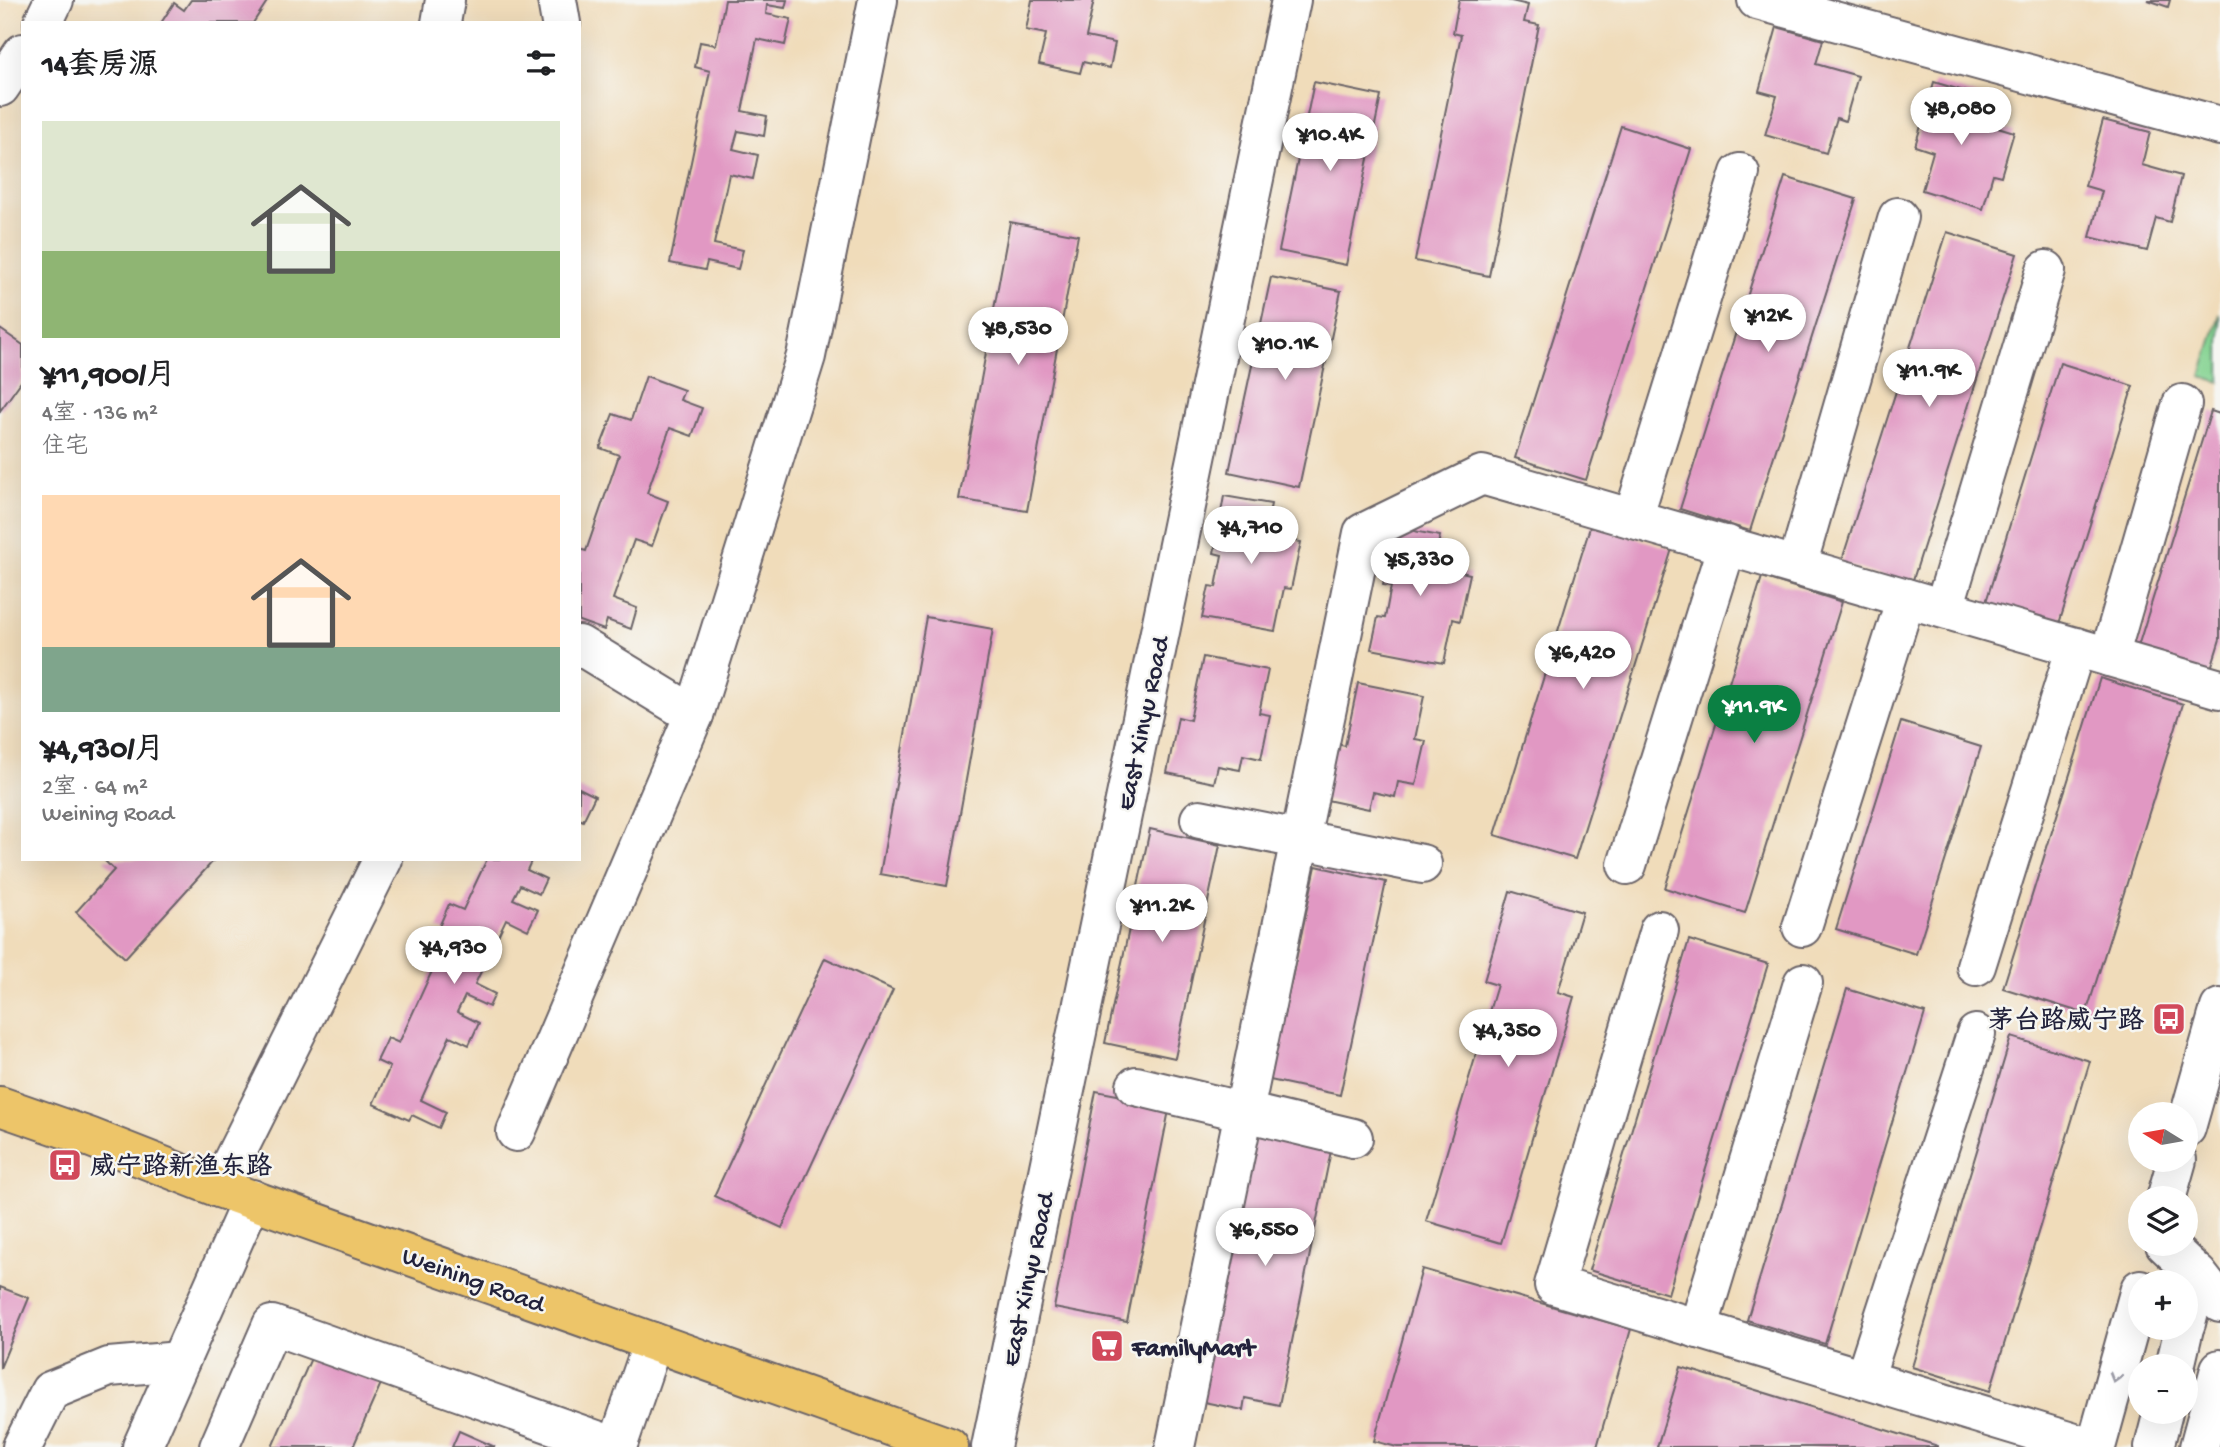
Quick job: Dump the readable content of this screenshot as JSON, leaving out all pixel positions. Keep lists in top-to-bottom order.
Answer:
{
  "streets": {
    "main road": ["Weining Road"],
    "street": ["East Xinyu Road"]
  },
  "places": {
    "bus stop": ["茅台路威宁路", "威宁路新渔东路"],
    "supermarket": ["FamilyMart"]
  },
  "north": "left",
  "page": {
    "heading": "14套房源",
    "price": [
      "¥8,080",
      "¥10.4K",
      "¥12K",
      "¥8,530",
      "¥10.1K",
      "¥11.9K",
      "¥4,710",
      "¥5,330",
      "¥6,420",
      "¥11.9K",
      "¥11.2K",
      "¥4,930",
      "¥4,350",
      "¥6,550"
    ],
    "list": [
      {
        "name": "¥11,900/月",
        "note": "4室 · 136 m² · 住宅"
      },
      {
        "name": "¥4,930/月",
        "note": "2室 · 64 m² · Weining Road"
      }
    ],
    "map_buttons": ["+", "−"]
  }
}
